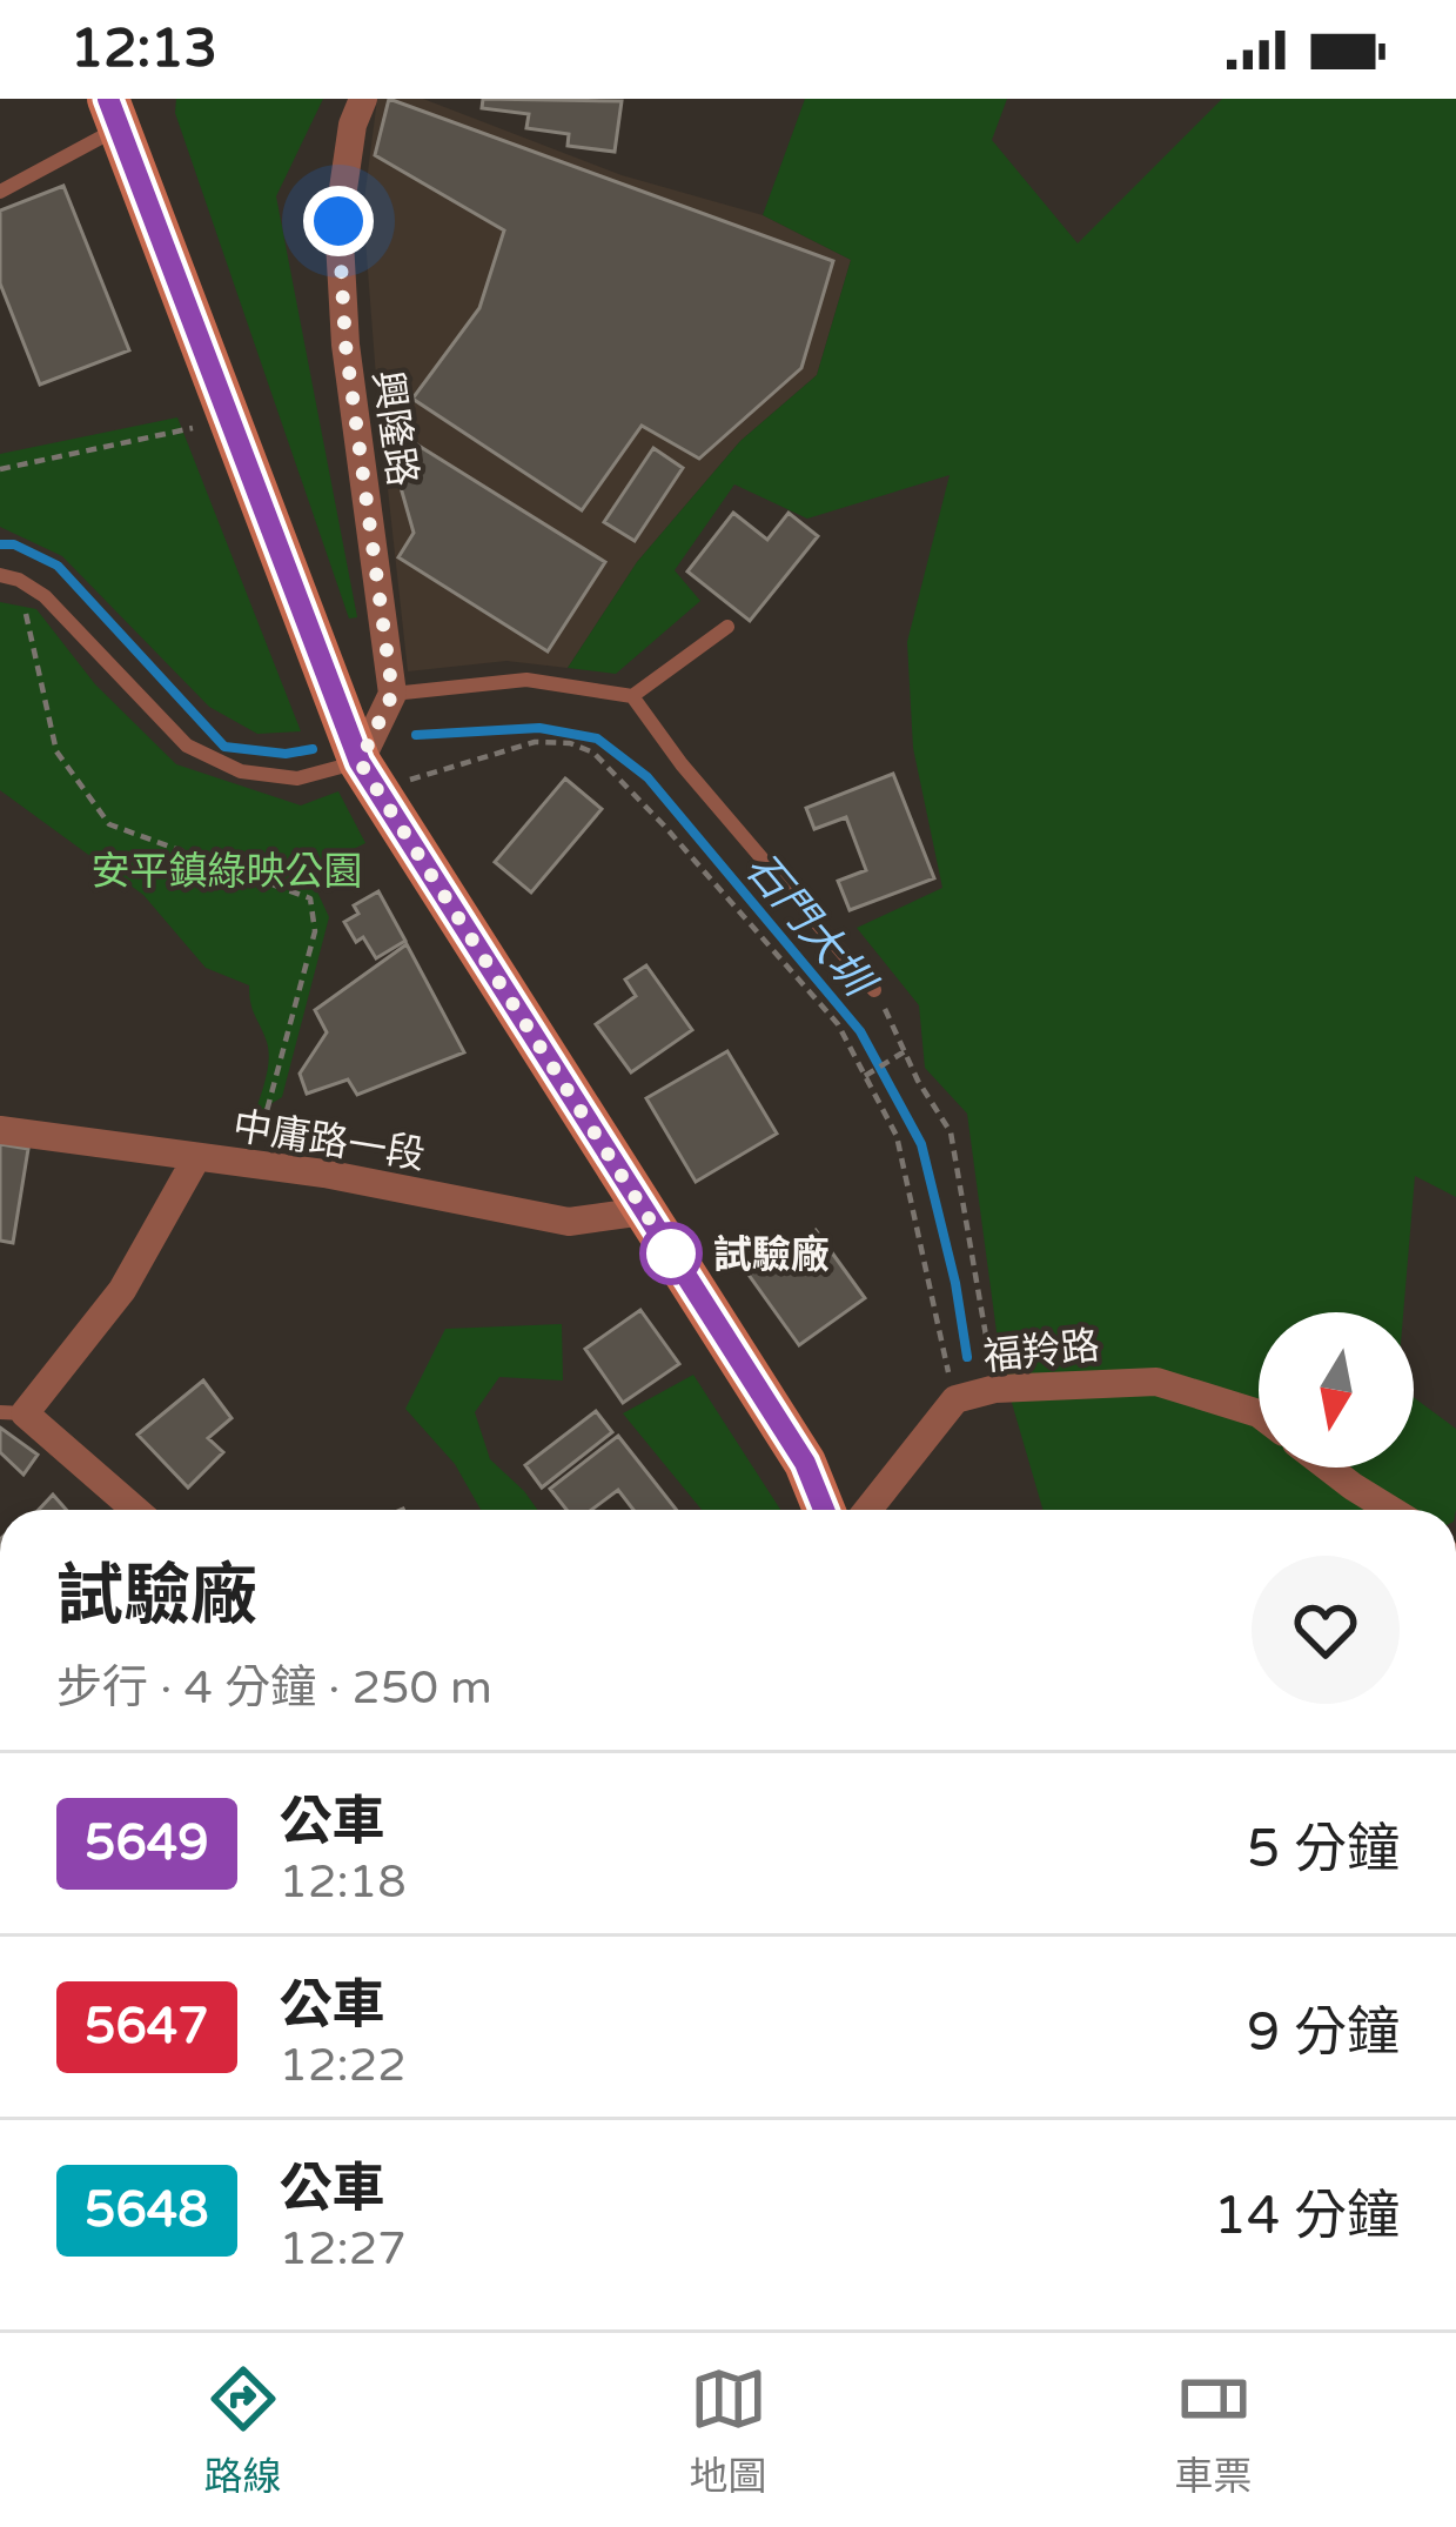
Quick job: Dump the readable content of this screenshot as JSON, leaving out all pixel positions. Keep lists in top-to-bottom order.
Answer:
{
  "streets": {
    "street": ["興隆路", "中庸路一段", "福羚路"]
  },
  "water": ["石門大圳"],
  "parks": ["安平鎮綠映公園"],
  "places": ["試驗廠"],
  "lines": ["bus line 5649"],
  "north": "bottom",
  "page": {
    "status": "12:13",
    "heading": ["試驗廠", "步行 · 4 分鐘 · 250 m"],
    "list": [
      {
        "mark": "5649",
        "name": "公車",
        "note": "12:18",
        "value": "5 分鐘"
      },
      {
        "mark": "5647",
        "name": "公車",
        "note": "12:22",
        "value": "9 分鐘"
      },
      {
        "mark": "5648",
        "name": "公車",
        "note": "12:27",
        "value": "14 分鐘"
      }
    ],
    "tabs": ["路線", "地圖", "車票"]
  }
}
